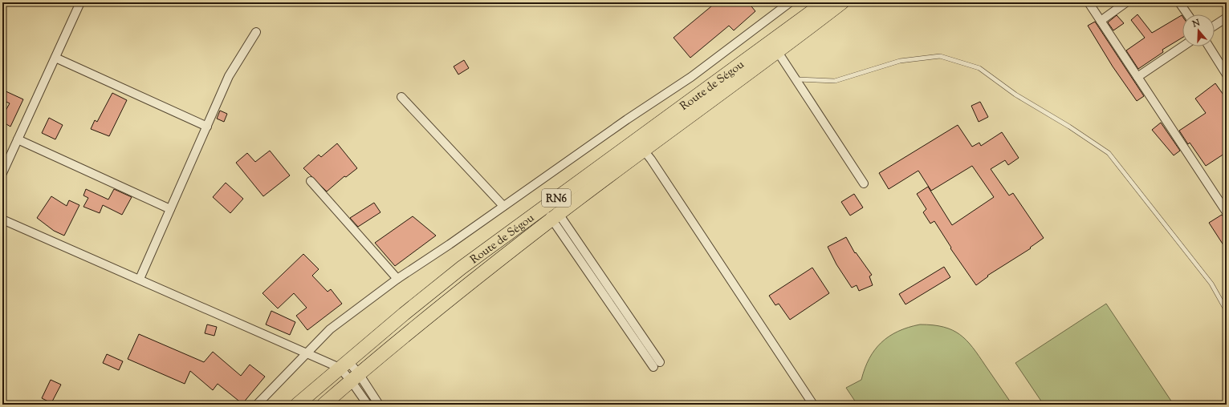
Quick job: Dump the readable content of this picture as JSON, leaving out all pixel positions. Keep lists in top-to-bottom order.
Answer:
{
  "streets": {
    "highway": ["Route de Ségou", "RN6"]
  },
  "north": "top"
}
